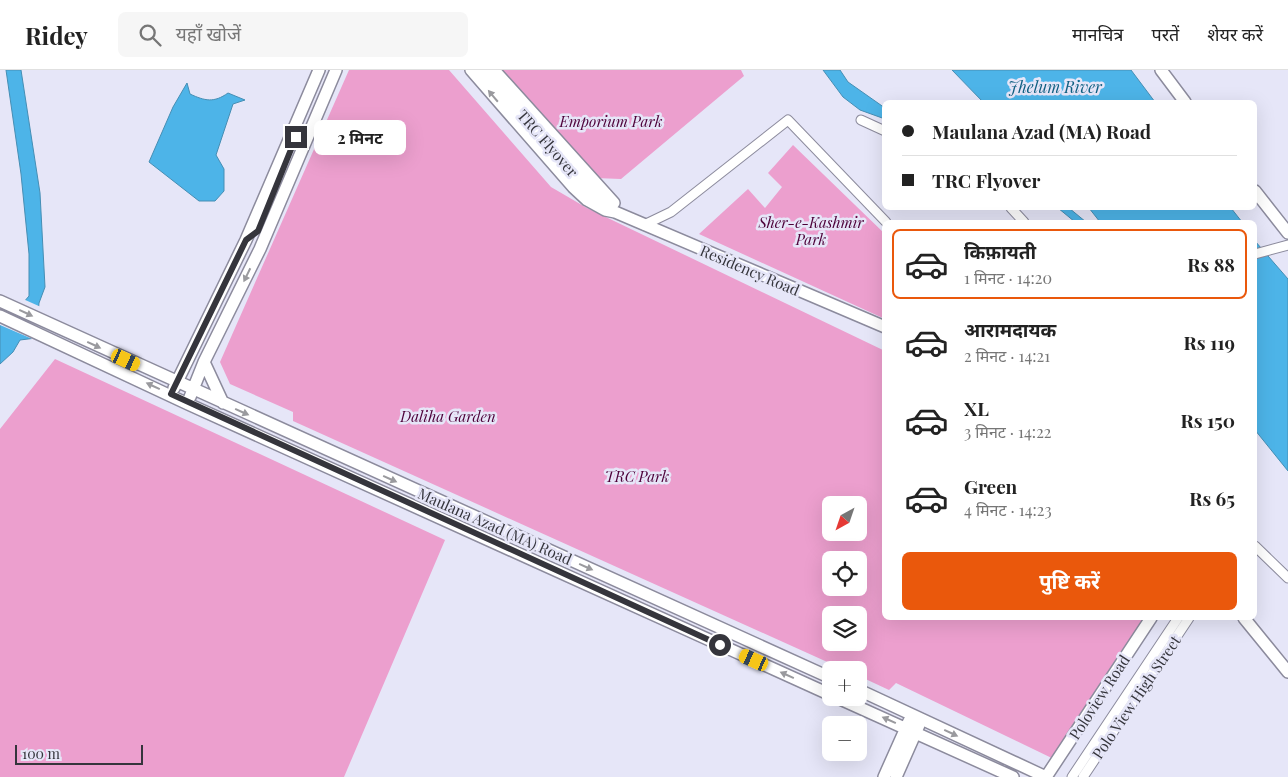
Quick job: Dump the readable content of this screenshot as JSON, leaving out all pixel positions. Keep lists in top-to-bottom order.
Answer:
{
  "streets": {
    "main road": [
      "TRC Flyover",
      "Residency Road",
      "Maulana Azad (MA) Road",
      "Poloview Road"
    ],
    "street": ["Polo View High Street"]
  },
  "crossings": [
    ["TRC Flyover", "Residency Road"]
  ],
  "water": ["Jhelum River"],
  "parks": [
    "Emporium Park",
    "Sher-e-Kashmir Park",
    "Daliha Garden",
    "TRC Park"
  ],
  "scale_bar": "100 m",
  "north": "bottom left",
  "page": {
    "header": "Ridey",
    "search": "यहाँ खोजें",
    "nav": ["मानचित्र", "परतें", "शेयर करें"],
    "banner": ["Maulana Azad (MA) Road", "TRC Flyover"],
    "bubble": "2 मिनट",
    "list": [
      {
        "name": "किफ़ायती",
        "note": "1 मिनट · 14:20",
        "value": "Rs 88"
      },
      {
        "name": "आरामदायक",
        "note": "2 मिनट · 14:21",
        "value": "Rs 119"
      },
      {
        "name": "XL",
        "note": "3 मिनट · 14:22",
        "value": "Rs 150"
      },
      {
        "name": "Green",
        "note": "4 मिनट · 14:23",
        "value": "Rs 65"
      }
    ],
    "map_buttons": ["+", "−"],
    "buttons": "पुष्टि करें",
    "scale": "100 m"
  }
}
